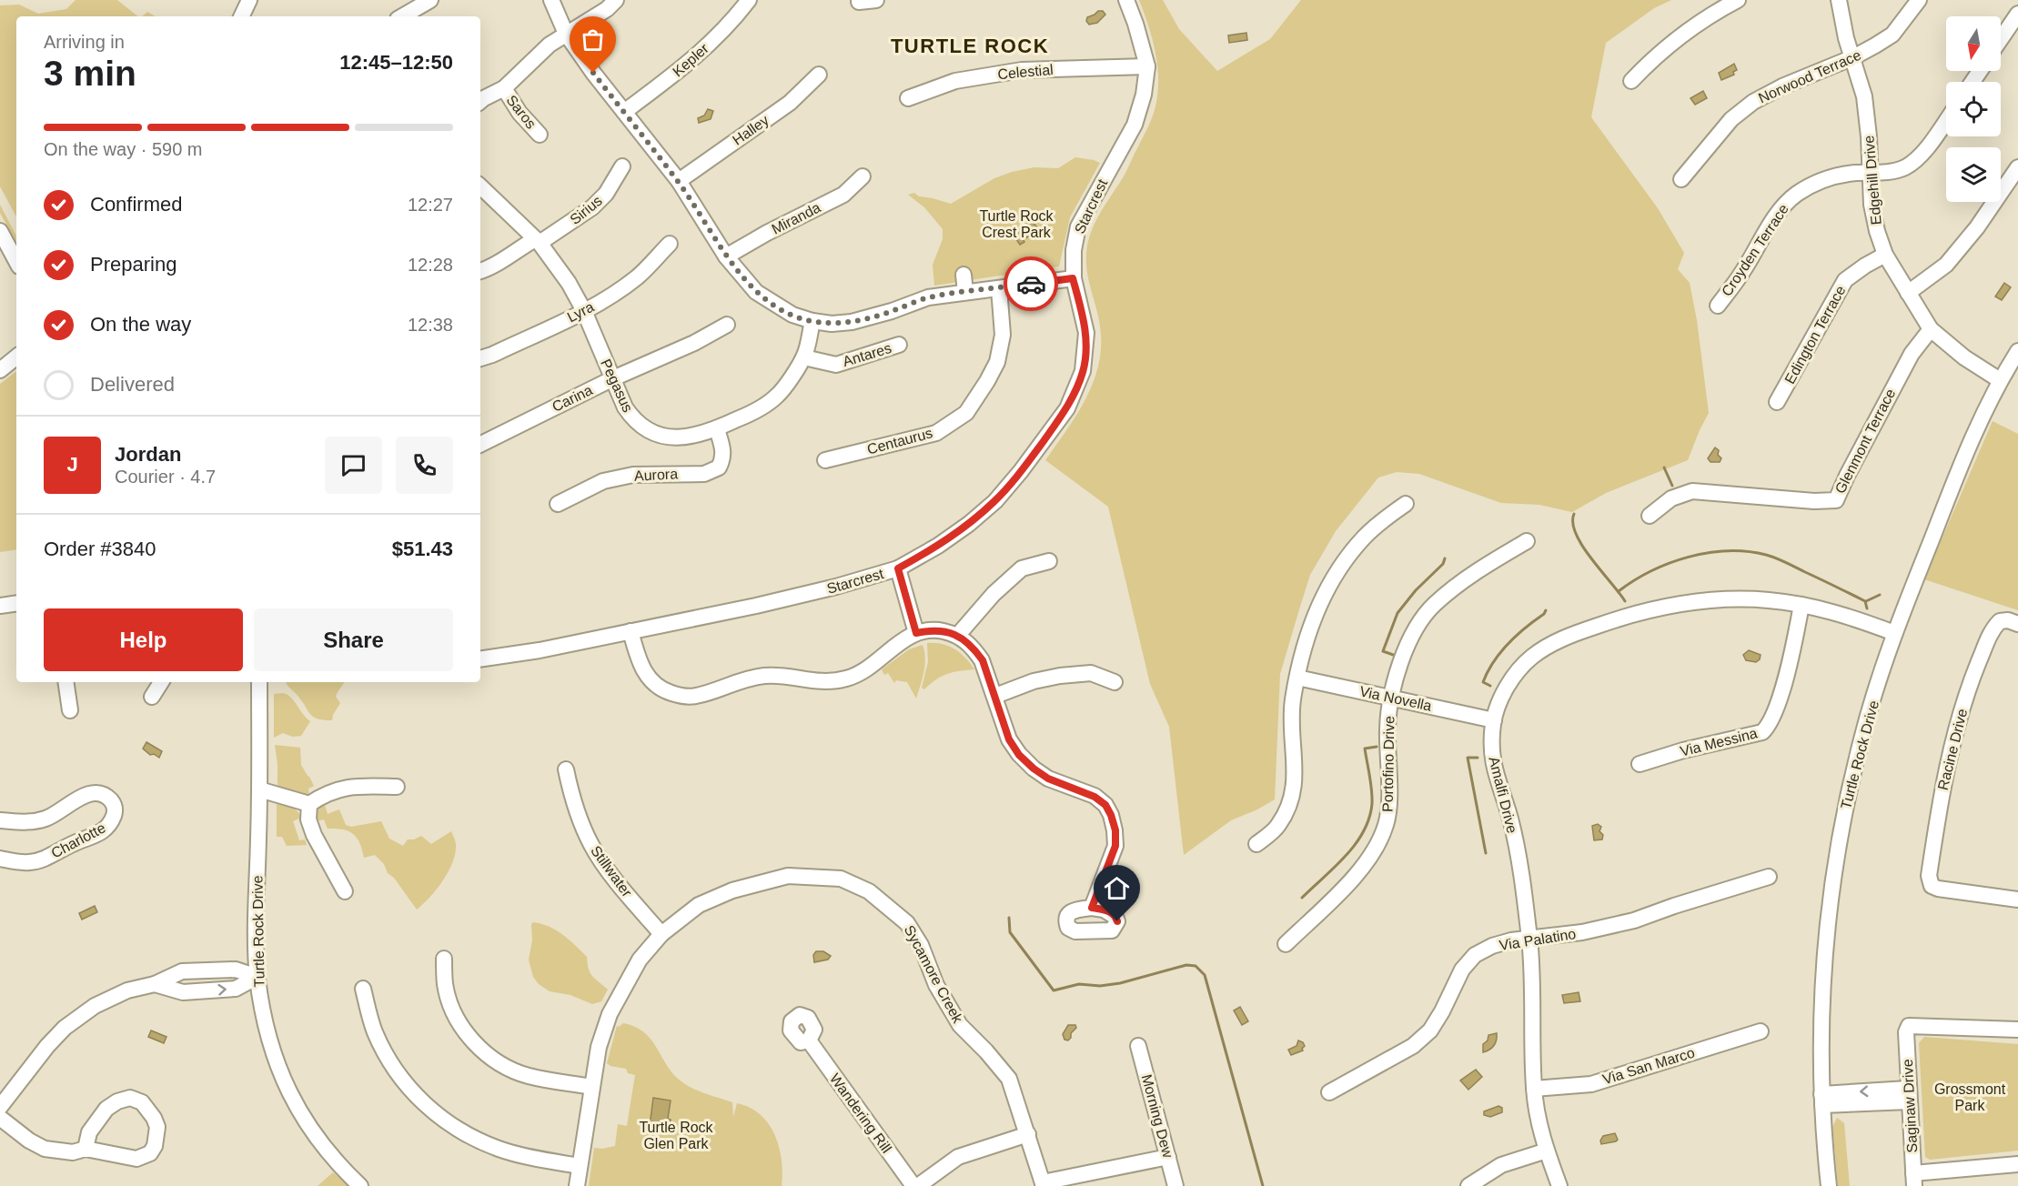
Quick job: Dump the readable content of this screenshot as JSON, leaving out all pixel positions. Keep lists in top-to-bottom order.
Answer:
{
  "streets": {
    "street": [
      "Kepler",
      "Celestial",
      "Norwood Terrace",
      "Saros",
      "Halley",
      "Edgehill Drive",
      "Starcrest",
      "Sirius",
      "Miranda",
      "Croyden Terrace",
      "Lyra",
      "Edington Terrace",
      "Antares",
      "Pegasus",
      "Carina",
      "Centaurus",
      "Glenmont Terrace",
      "Aurora",
      "Via Novella",
      "Via Messina",
      "Racine Drive",
      "Turtle Rock Drive",
      "Portofino Drive",
      "Amalfi Drive",
      "Charlotte",
      "Stillwater",
      "Via Palatino",
      "Sycamore Creek",
      "Via San Marco",
      "Saginaw Drive",
      "Wandering Rill",
      "Morning Dew"
    ]
  },
  "crossings": [
    ["Celestial", "Starcrest"],
    ["Norwood Terrace", "Edgehill Drive"],
    ["Edgehill Drive", "Croyden Terrace"],
    ["Edgehill Drive", "Edington Terrace"],
    ["Edgehill Drive", "Glenmont Terrace"],
    ["Edgehill Drive", "Turtle Rock Drive"],
    ["Sirius", "Pegasus"],
    ["Lyra", "Pegasus"],
    ["Antares", "Pegasus"],
    ["Pegasus", "Carina"],
    ["Pegasus", "Aurora"],
    ["Via Novella", "Portofino Drive"],
    ["Via Novella", "Amalfi Drive"],
    ["Via Messina", "Amalfi Drive"],
    ["Turtle Rock Drive", "Amalfi Drive"],
    ["Amalfi Drive", "Via Palatino"],
    ["Amalfi Drive", "Via San Marco"],
    ["Stillwater", "Sycamore Creek"]
  ],
  "districts": ["TURTLE ROCK"],
  "parks": ["Turtle Rock Crest Park", "Grossmont Park", "Turtle Rock Glen Park"],
  "north": "bottom",
  "page": {
    "heading": ["3 min", "Arriving in", "12:45–12:50"],
    "panel": [
      "Jordan",
      "Courier · 4.7",
      "Order #3840",
      "$51.43"
    ],
    "bar": "On the way · 590 m",
    "list": [
      ["Confirmed", "12:27"],
      ["Preparing", "12:28"],
      ["On the way", "12:38"],
      "Delivered"
    ],
    "round": "J",
    "buttons": ["Help", "Share"]
  }
}
